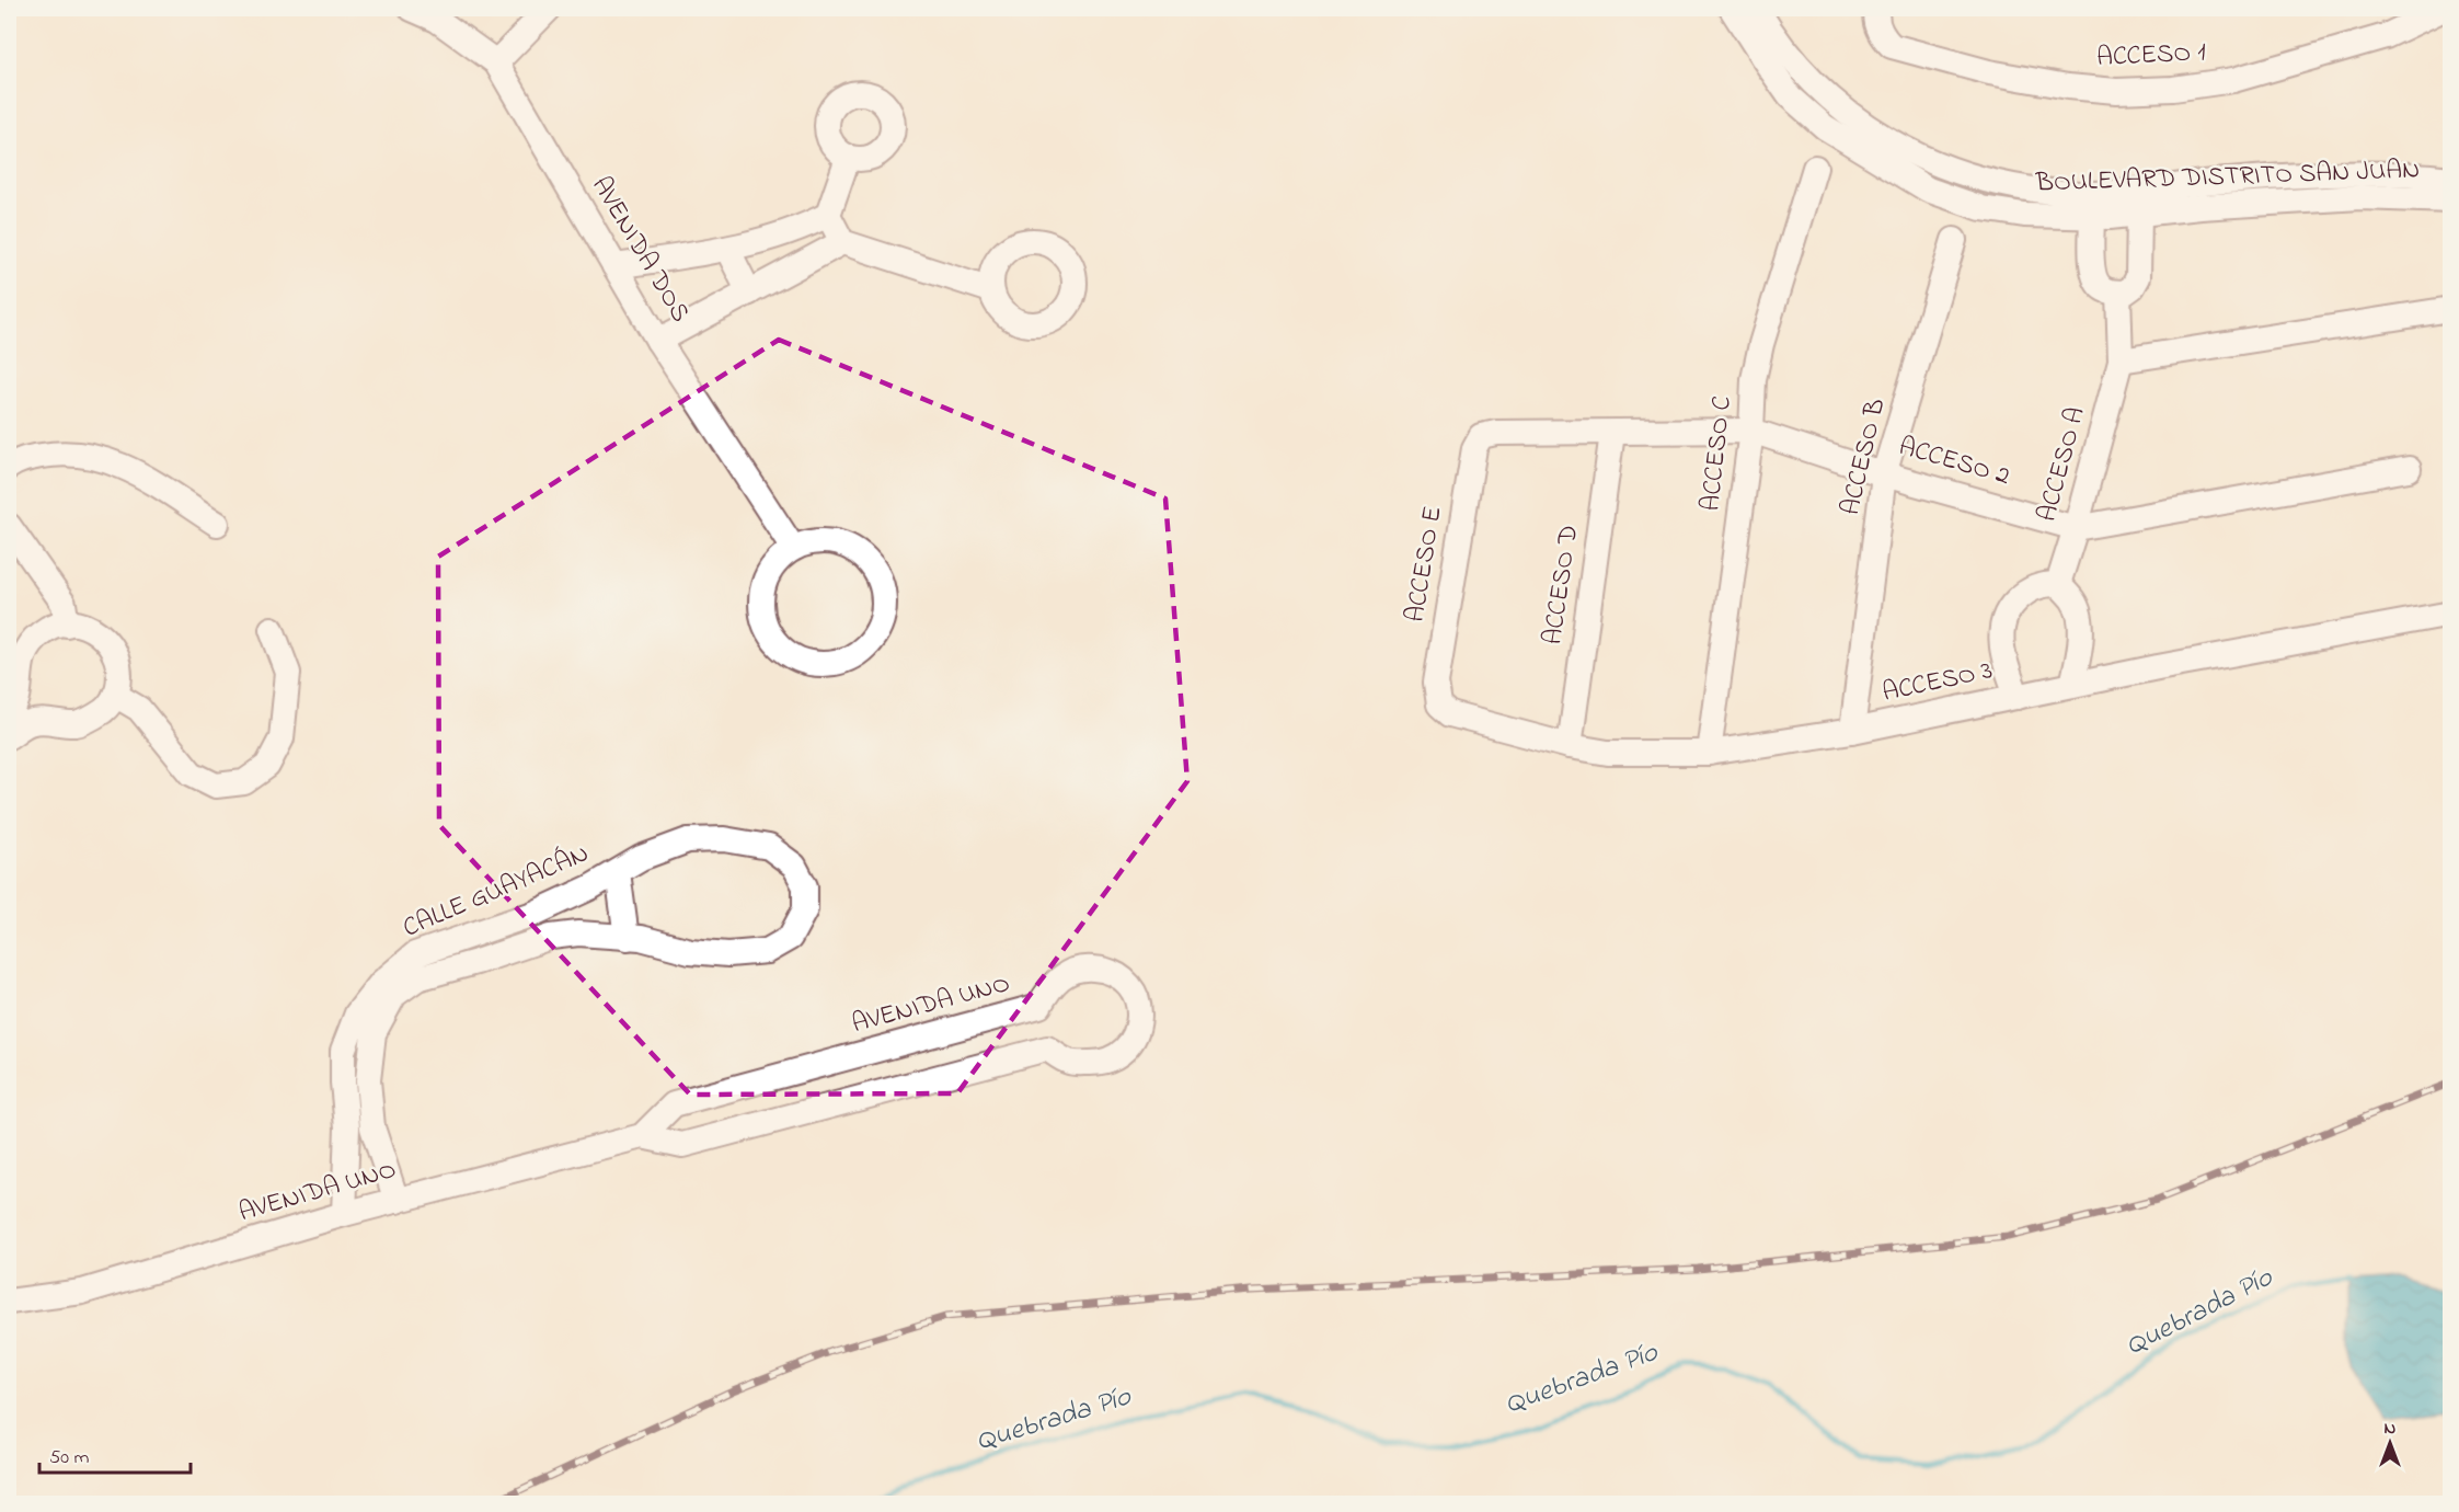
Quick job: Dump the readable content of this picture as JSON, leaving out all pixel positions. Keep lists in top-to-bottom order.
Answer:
{
  "streets": {
    "street": [
      "ACCESO 1",
      "BOULEVARD DISTRITO SAN JUAN",
      "AVENIDA DOS",
      "ACCESO C",
      "ACCESO B",
      "ACCESO 2",
      "ACCESO A",
      "ACCESO E",
      "ACCESO D",
      "ACCESO 3",
      "CALLE GUAYACÁN",
      "AVENIDA UNO"
    ]
  },
  "crossings": [
    ["ACCESO C", "ACCESO 2"],
    ["ACCESO C", "ACCESO 3"],
    ["ACCESO B", "ACCESO 2"],
    ["ACCESO B", "ACCESO 3"],
    ["ACCESO 2", "ACCESO A"],
    ["ACCESO 2", "ACCESO E"],
    ["ACCESO 2", "ACCESO D"],
    ["ACCESO A", "ACCESO 3"],
    ["ACCESO E", "ACCESO 3"],
    ["ACCESO D", "ACCESO 3"],
    ["CALLE GUAYACÁN", "AVENIDA UNO"]
  ],
  "water": ["Quebrada Pío"],
  "scale_bar": "50 m",
  "north": "top"
}
